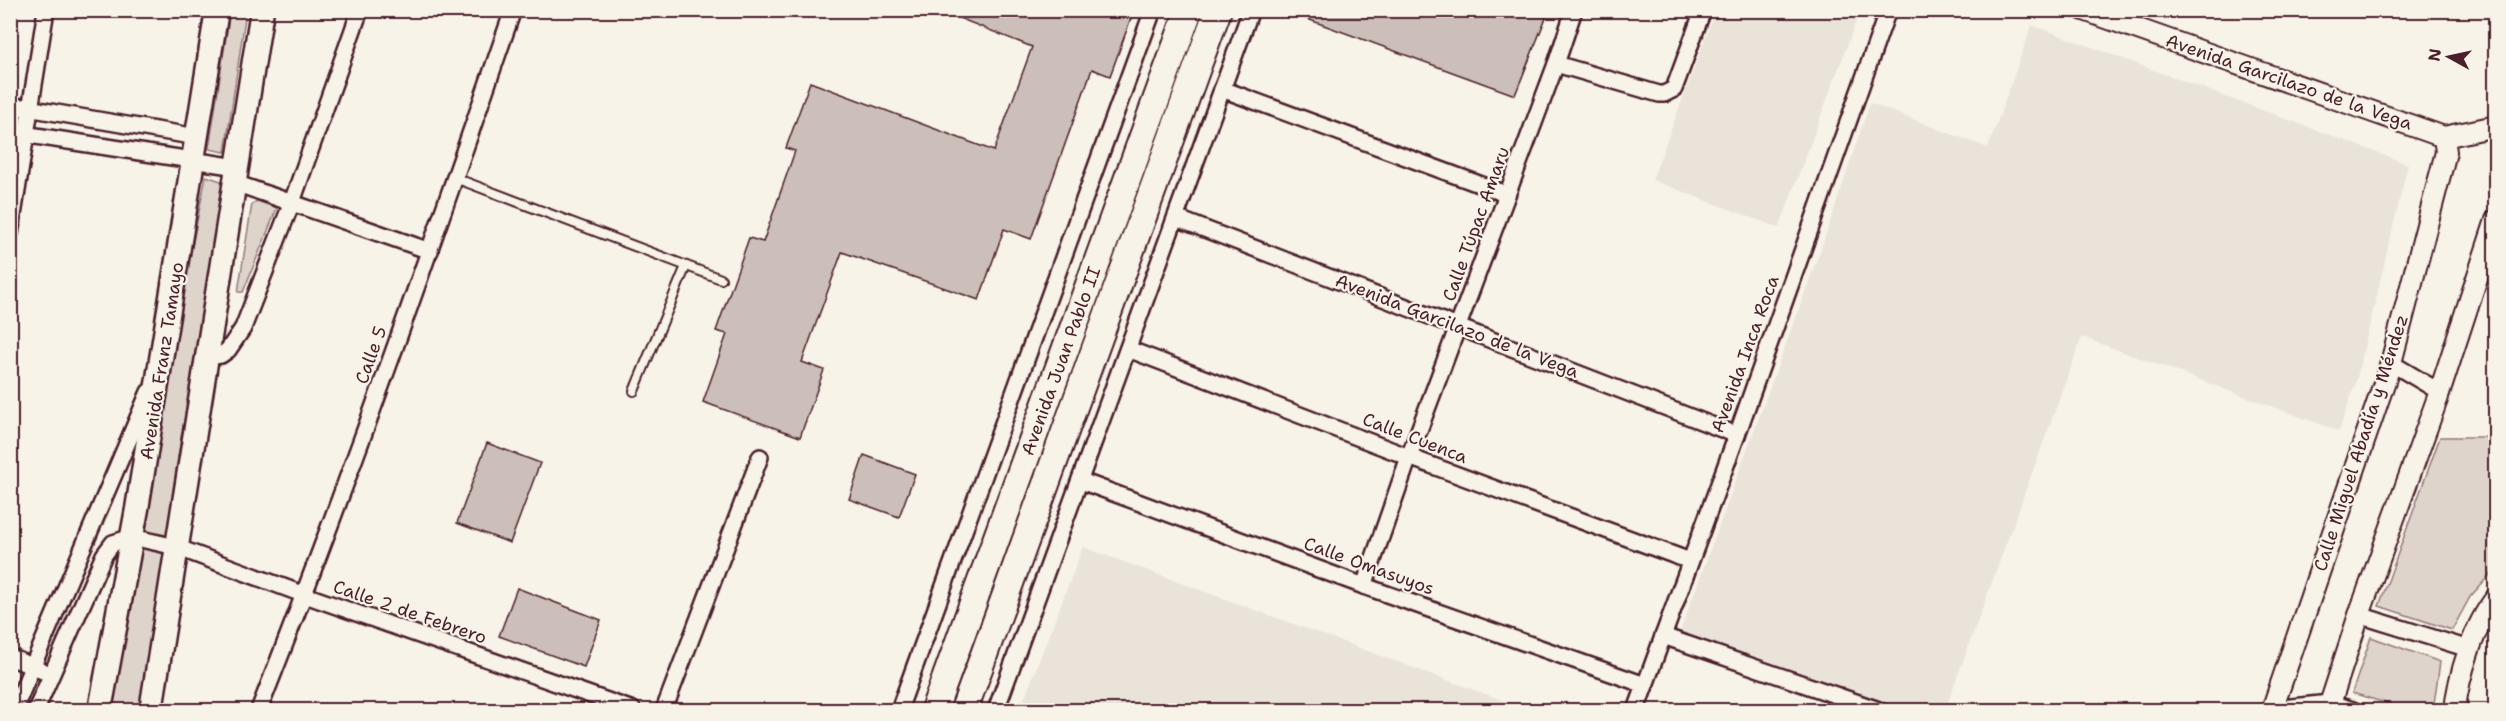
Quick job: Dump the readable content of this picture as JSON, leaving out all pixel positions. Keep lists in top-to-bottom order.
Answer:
{
  "streets": {
    "highway": ["Avenida Juan Pablo II"],
    "main road": ["Avenida Franz Tamayo"],
    "street": [
      "Avenida Garcilazo de la Vega",
      "Calle Túpac Amaru",
      "Avenida Inca Roca",
      "Calle 5",
      "Calle Cuenca",
      "Calle Miguel Abadía y Méndez",
      "Calle Omasuyos",
      "Calle 2 de Febrero"
    ]
  },
  "crossings": [
    ["Avenida Garcilazo de la Vega", "Calle Túpac Amaru"],
    ["Avenida Garcilazo de la Vega", "Avenida Inca Roca"],
    ["Avenida Garcilazo de la Vega", "Calle Miguel Abadía y Méndez"],
    ["Calle Túpac Amaru", "Calle Cuenca"],
    ["Calle Túpac Amaru", "Calle Omasuyos"],
    ["Avenida Inca Roca", "Calle Cuenca"],
    ["Avenida Inca Roca", "Calle Omasuyos"],
    ["Calle 5", "Calle 2 de Febrero"],
    ["Avenida Franz Tamayo", "Calle 2 de Febrero"]
  ],
  "north": "left"
}
